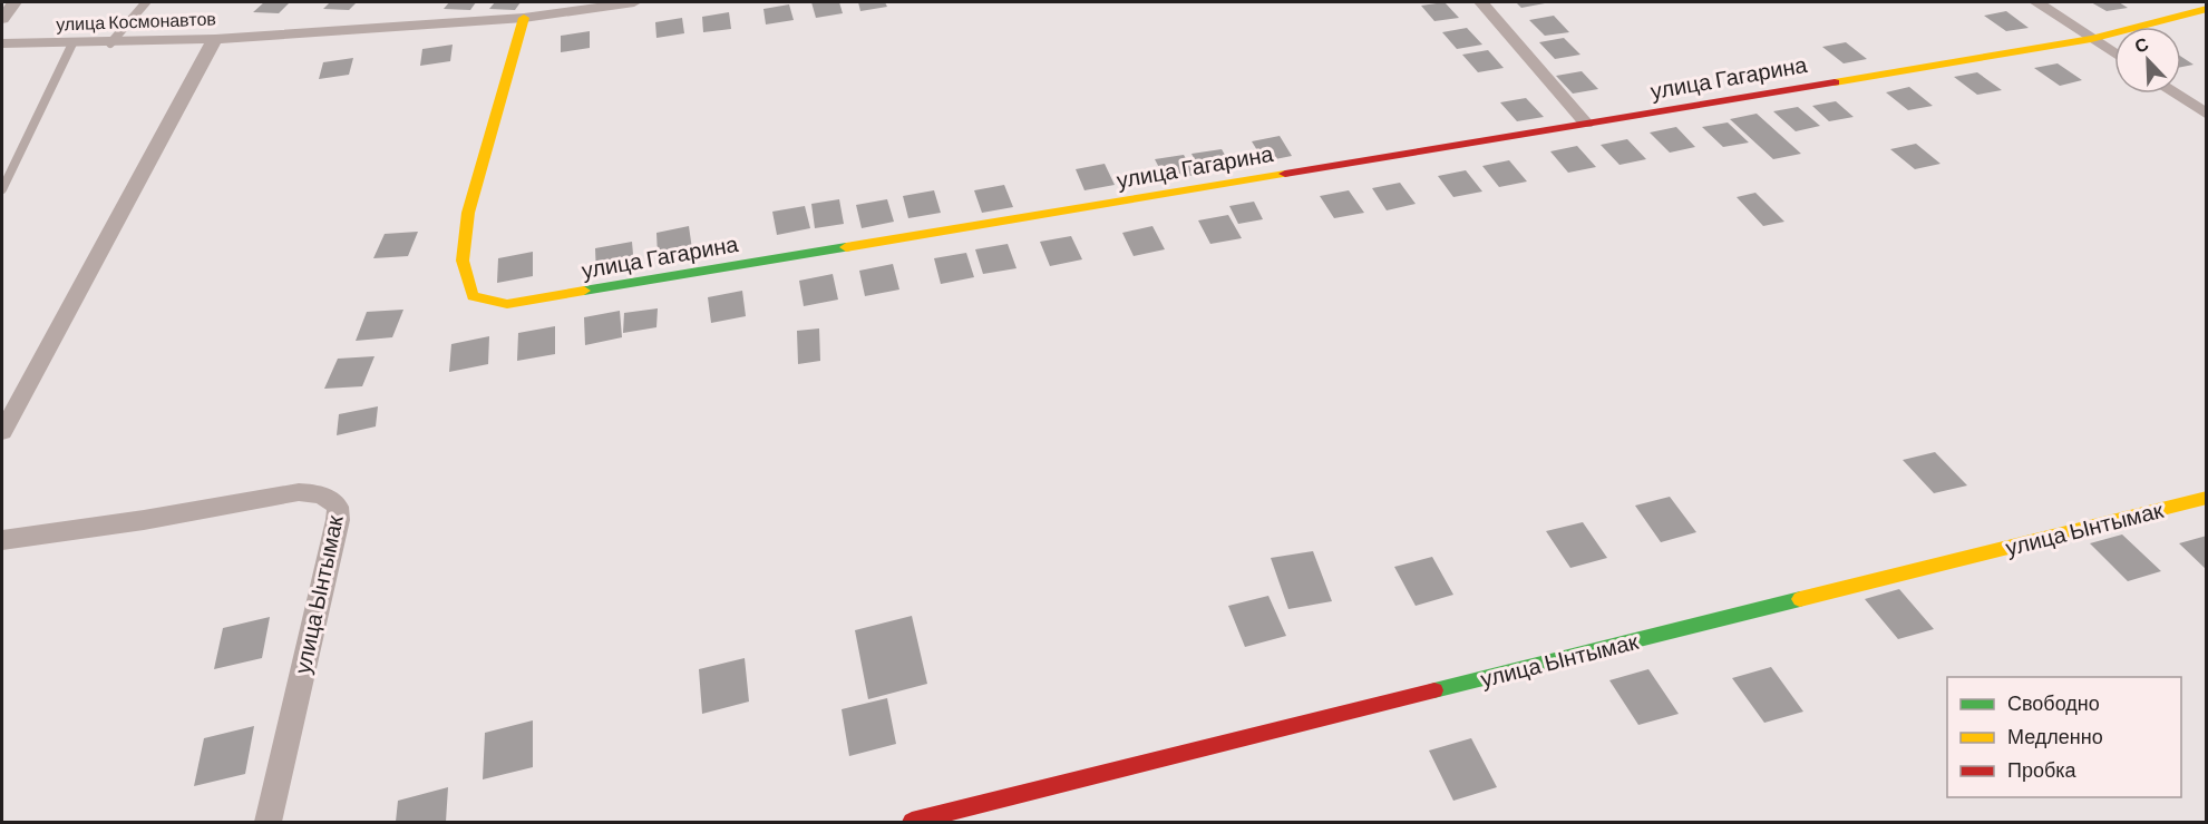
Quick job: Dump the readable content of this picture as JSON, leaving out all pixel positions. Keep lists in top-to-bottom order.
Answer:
{
  "streets": {
    "street": ["улица Космонавтов", "улица Гагарина", "улица Ынтымак"]
  },
  "crossings": [
    ["улица Космонавтов", "улица Гагарина"]
  ],
  "legend": ["Свободно", "Медленно", "Пробка"],
  "north": "top left"
}
